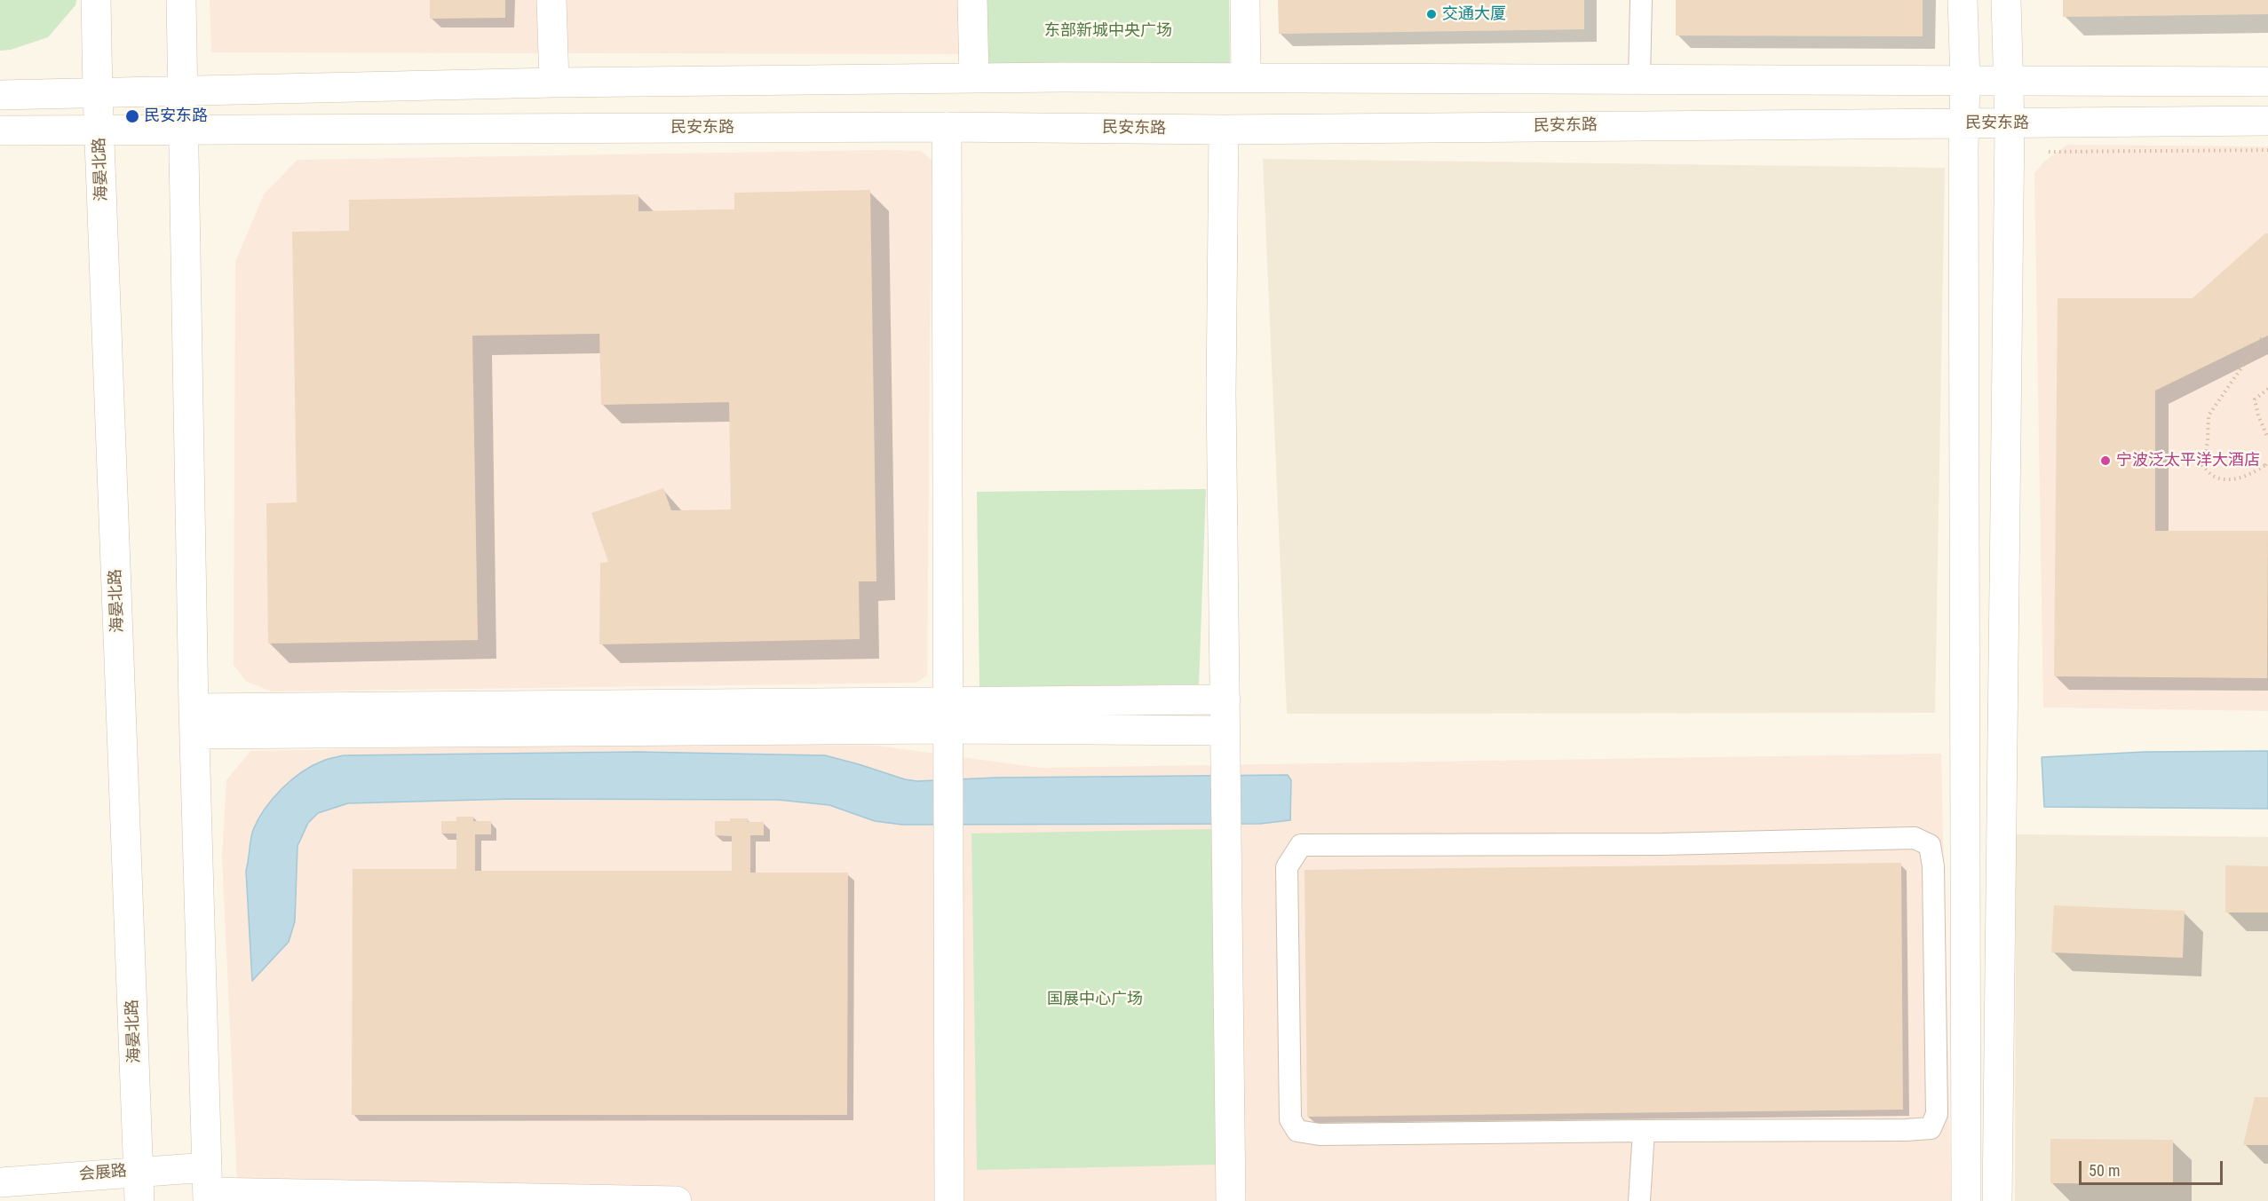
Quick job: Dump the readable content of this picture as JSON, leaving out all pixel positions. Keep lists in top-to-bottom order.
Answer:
{
  "streets": {
    "main road": ["民安东路", "海晏北路", "会展路"]
  },
  "crossings": [
    ["民安东路", "海晏北路"],
    ["海晏北路", "会展路"]
  ],
  "parks": ["东部新城中央广场", "国展中心广场"],
  "places": ["交通大厦", "民安东路", "宁波泛太平洋大酒店"],
  "scale_bar": "50 m"
}
